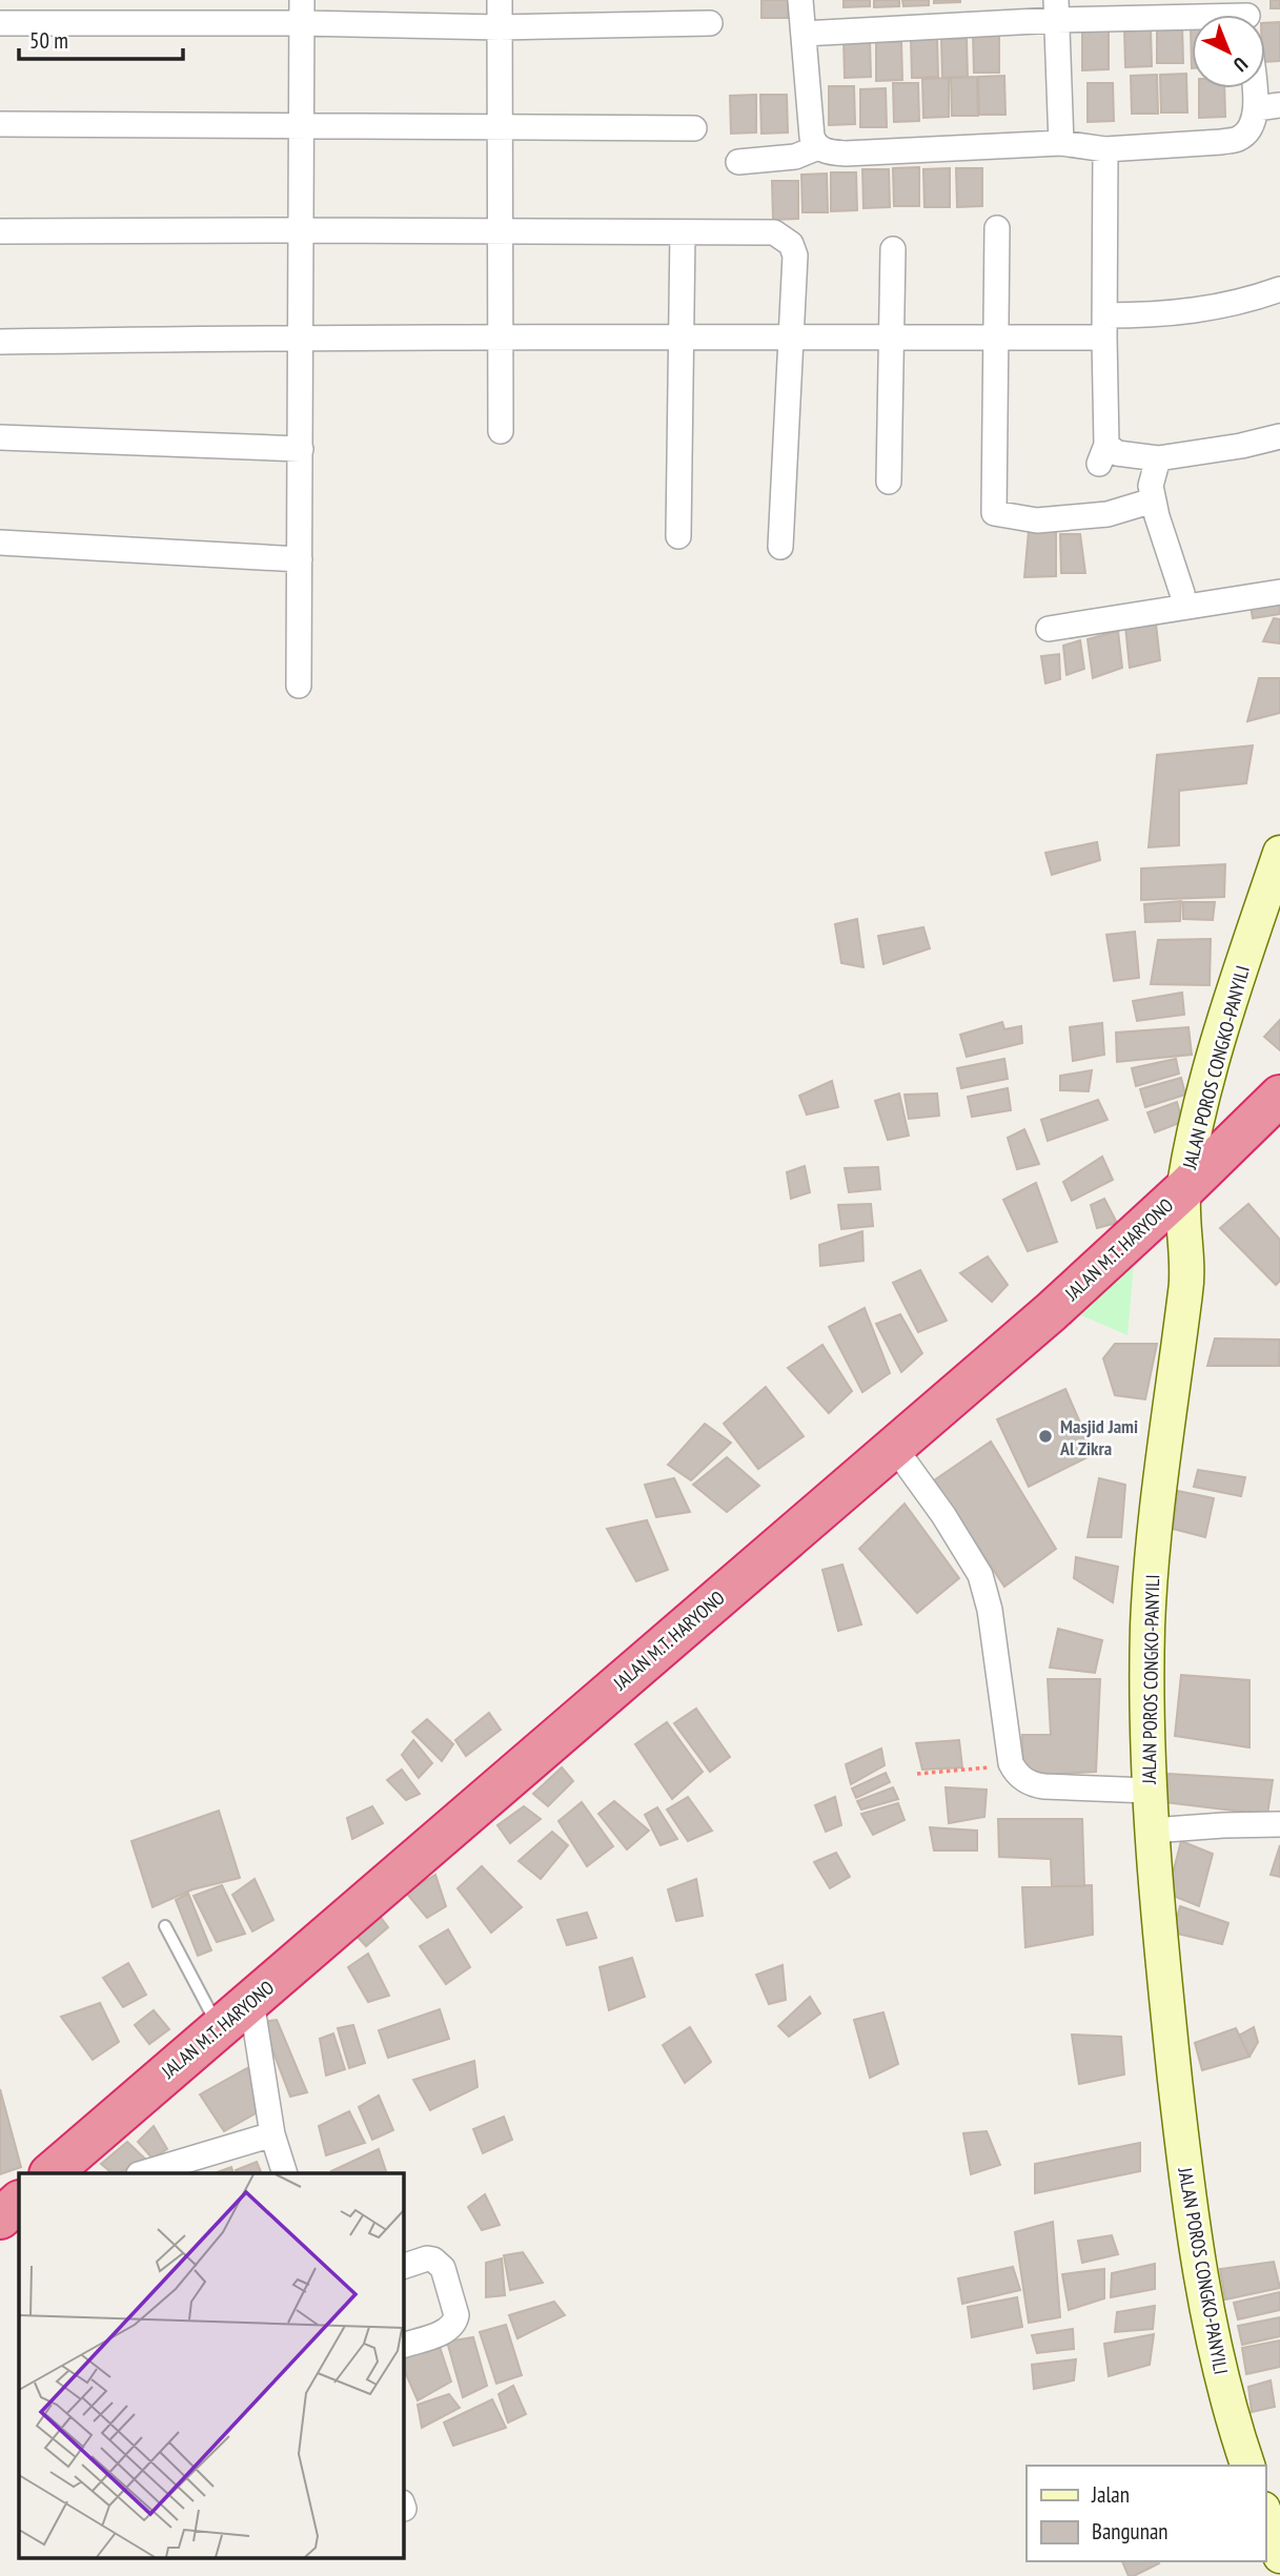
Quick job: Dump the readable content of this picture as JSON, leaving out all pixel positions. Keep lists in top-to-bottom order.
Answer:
{
  "streets": {
    "highway": ["JALAN M.T. HARYONO"],
    "main road": ["JALAN POROS CONGKO-PANYILI"]
  },
  "crossings": [
    ["JALAN POROS CONGKO-PANYILI", "JALAN M.T. HARYONO"]
  ],
  "places": ["Masjid Jami Al Zikra"],
  "legend": ["Jalan", "Bangunan"],
  "scale_bar": "50 m",
  "north": "bottom right"
}
